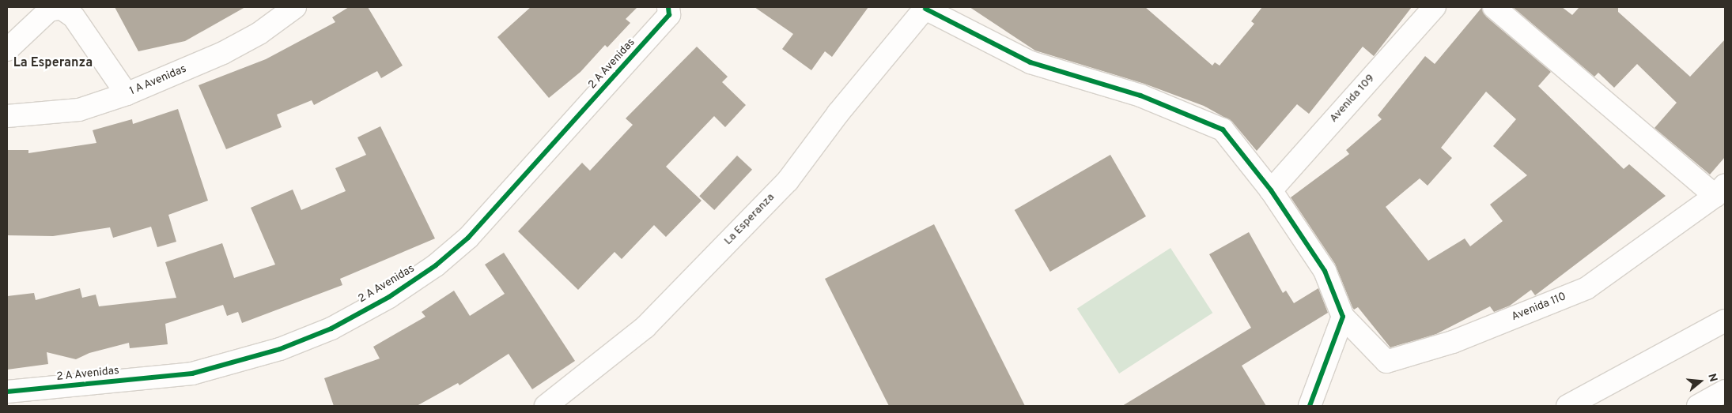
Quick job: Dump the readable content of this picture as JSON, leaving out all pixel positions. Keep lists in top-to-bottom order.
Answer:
{
  "streets": {
    "street": [
      "2 A Avenidas",
      "1 A Avenidas",
      "Avenida 109",
      "La Esperanza",
      "Avenida 110"
    ]
  },
  "districts": ["La Esperanza"],
  "north": "right"
}
